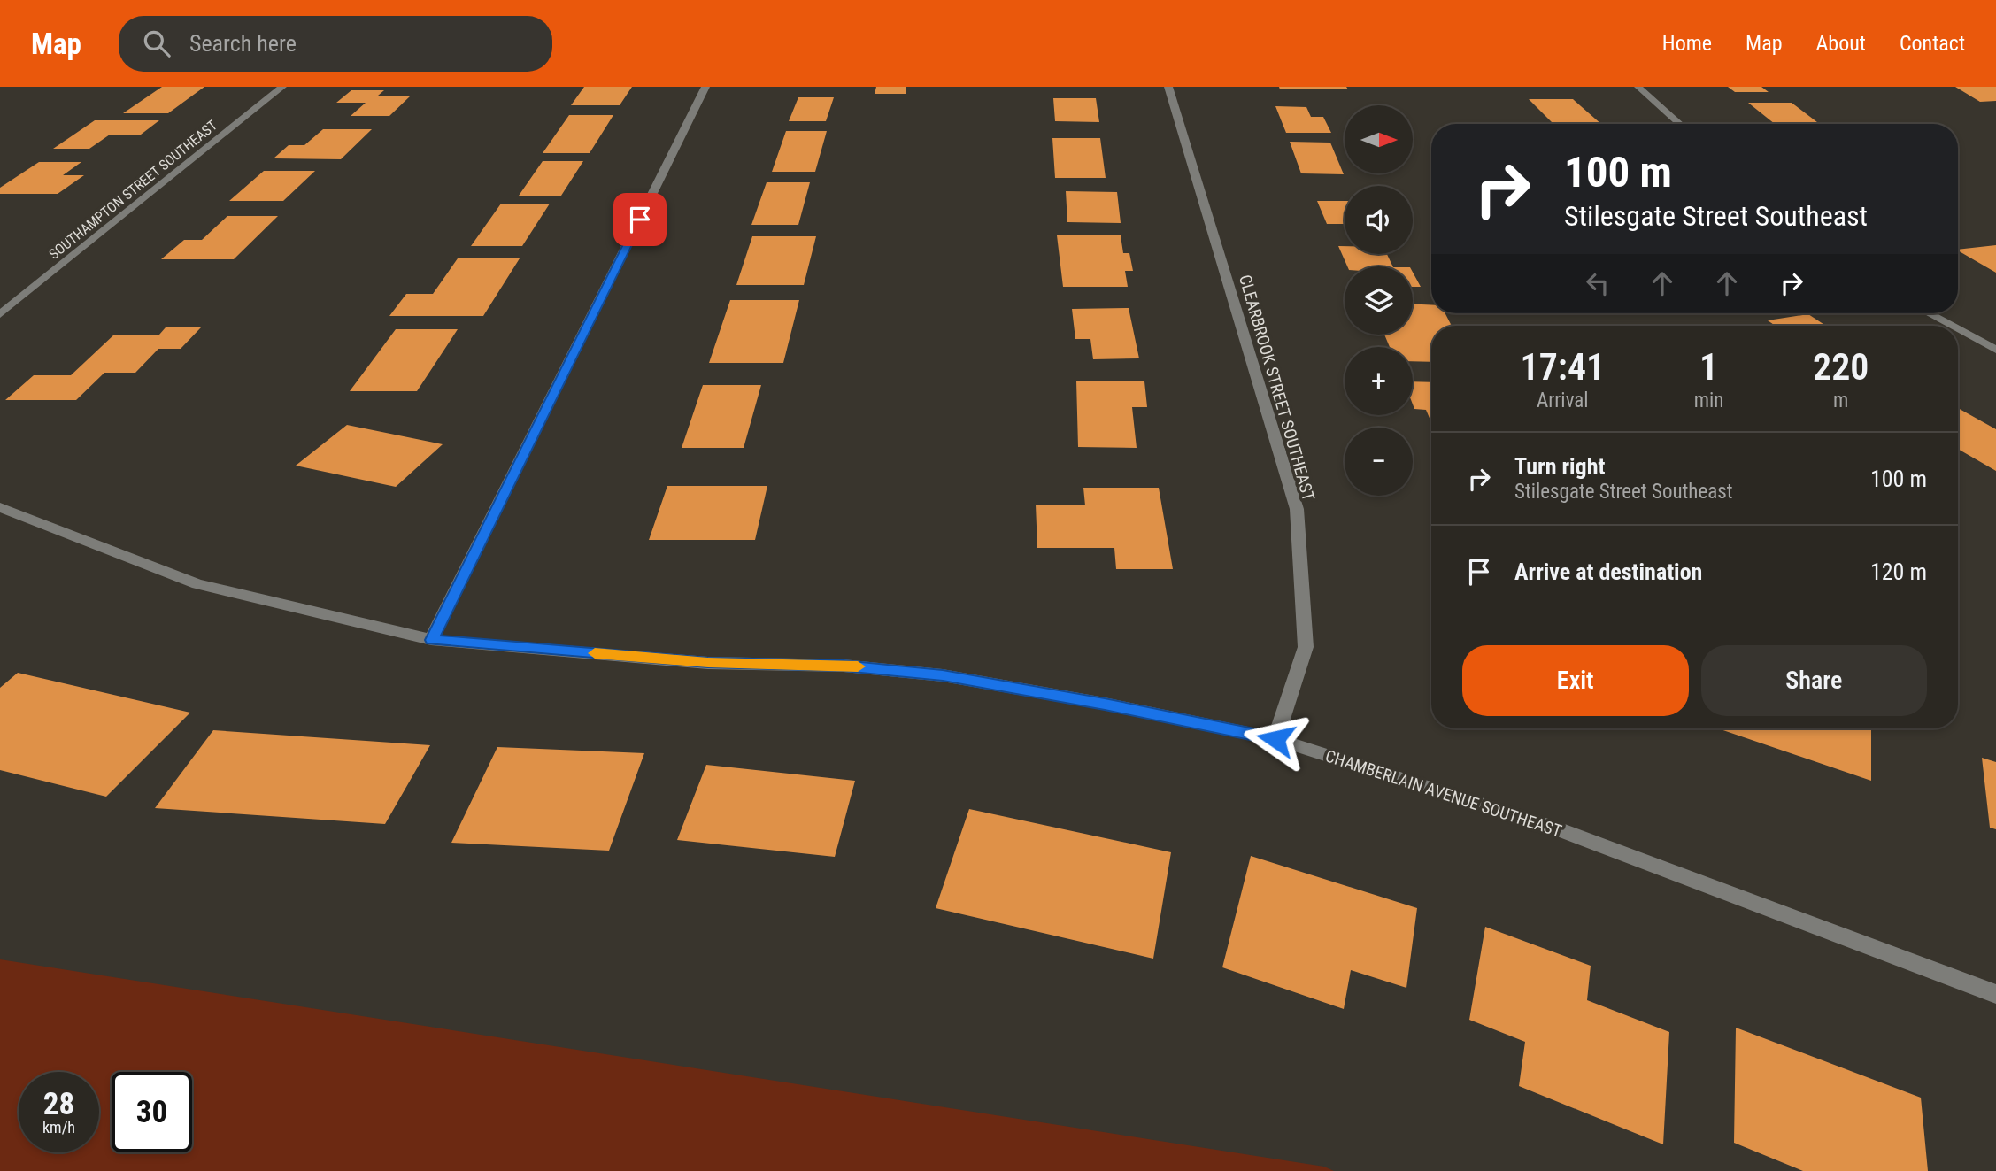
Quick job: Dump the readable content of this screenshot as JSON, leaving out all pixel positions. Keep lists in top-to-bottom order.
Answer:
{
  "streets": {
    "street": ["SOUTHAMPTON STREET SOUTHEAST", "CLEARBROOK STREET SOUTHEAST", "CHAMBERLAIN AVENUE SOUTHEAST"]
  },
  "crossings": [
    ["CLEARBROOK STREET SOUTHEAST", "CHAMBERLAIN AVENUE SOUTHEAST"]
  ],
  "north": "right",
  "page": {
    "header": "Map",
    "search": "Search here",
    "nav": [
      "Home",
      "Map",
      "About",
      "Contact"
    ],
    "map_buttons": ["+", "−"],
    "turn": ["100 m", "Stilesgate Street Southeast"],
    "eta": [
      "17:41",
      "Arrival",
      "1",
      "min",
      "220",
      "m"
    ],
    "list": [
      {
        "name": "Turn right",
        "note": "Stilesgate Street Southeast",
        "value": "100 m"
      },
      {
        "name": "Arrive at destination",
        "value": "120 m"
      }
    ],
    "buttons": ["Exit", "Share"],
    "speed": "28 km/h",
    "limit": "30"
  }
}
